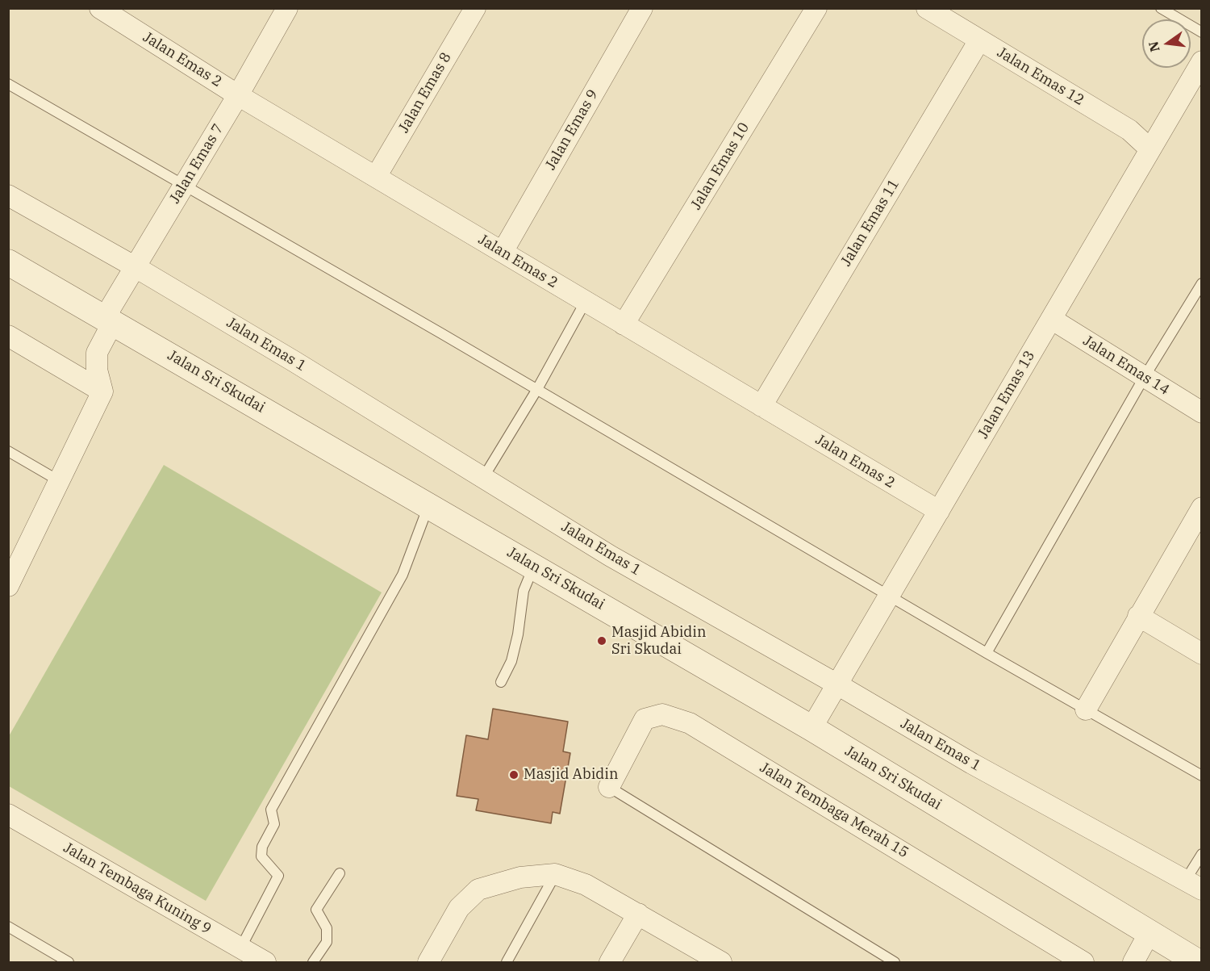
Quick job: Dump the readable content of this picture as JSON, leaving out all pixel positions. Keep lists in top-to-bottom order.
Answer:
{
  "streets": {
    "street": [
      "Jalan Emas 2",
      "Jalan Emas 12",
      "Jalan Emas 8",
      "Jalan Emas 9",
      "Jalan Emas 7",
      "Jalan Emas 10",
      "Jalan Emas 11",
      "Jalan Emas 1",
      "Jalan Emas 14",
      "Jalan Sri Skudai",
      "Jalan Emas 13",
      "Jalan Tembaga Merah 15",
      "Jalan Tembaga Kuning 9"
    ]
  },
  "crossings": [
    ["Jalan Emas 2", "Jalan Emas 8"],
    ["Jalan Emas 2", "Jalan Emas 9"],
    ["Jalan Emas 2", "Jalan Emas 7"],
    ["Jalan Emas 2", "Jalan Emas 10"],
    ["Jalan Emas 2", "Jalan Emas 11"],
    ["Jalan Emas 2", "Jalan Emas 13"],
    ["Jalan Emas 12", "Jalan Emas 11"],
    ["Jalan Emas 12", "Jalan Emas 13"],
    ["Jalan Emas 7", "Jalan Emas 1"],
    ["Jalan Emas 7", "Jalan Sri Skudai"],
    ["Jalan Emas 1", "Jalan Emas 13"],
    ["Jalan Emas 14", "Jalan Emas 13"],
    ["Jalan Sri Skudai", "Jalan Emas 13"]
  ],
  "places": ["Masjid Abidin Sri Skudai", "Masjid Abidin"],
  "north": "left"
}
